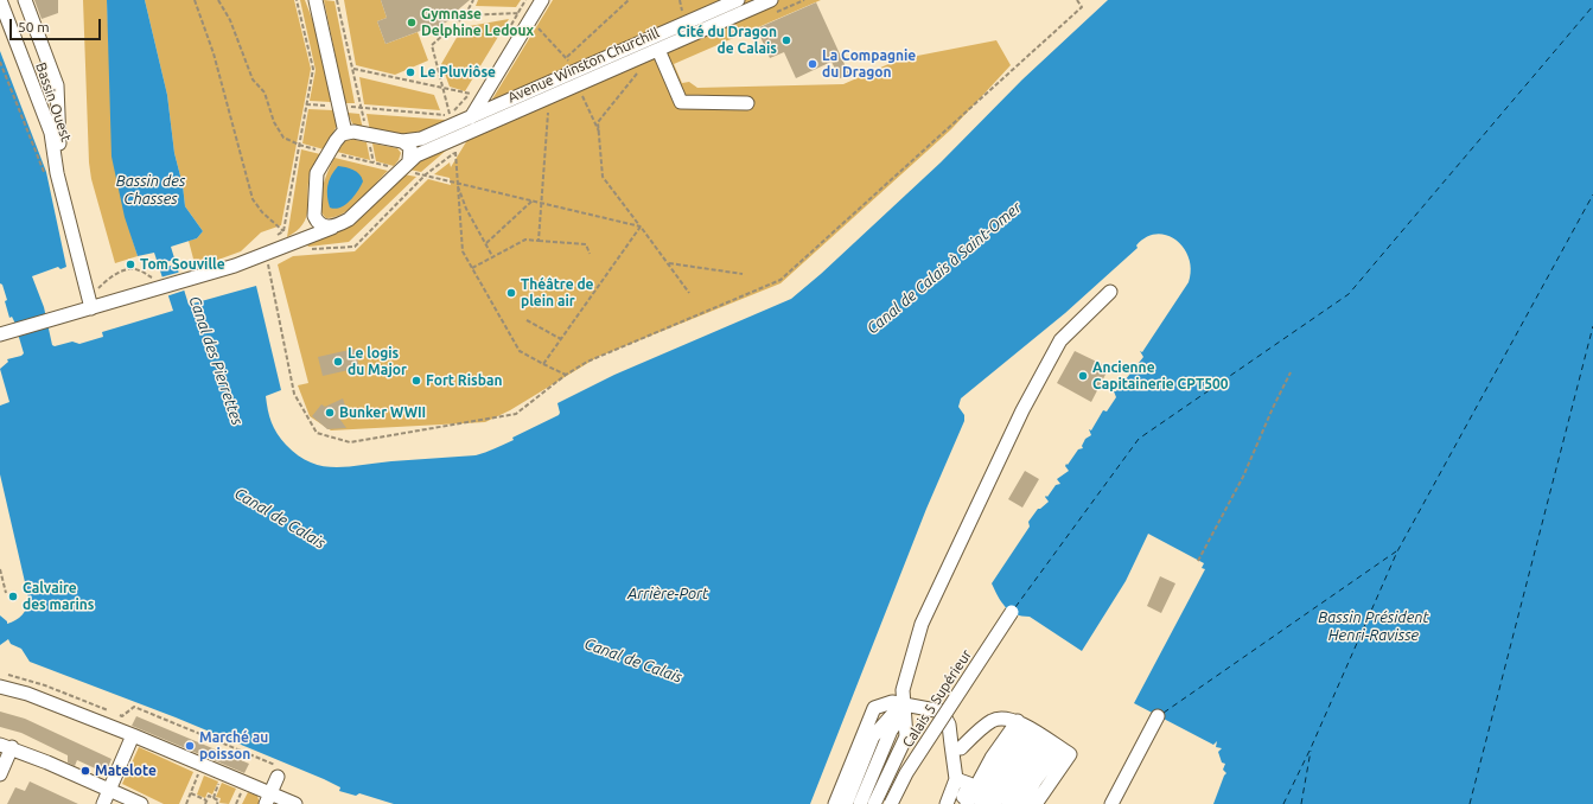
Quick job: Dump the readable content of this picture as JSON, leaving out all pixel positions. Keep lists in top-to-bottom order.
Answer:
{
  "streets": {
    "street": ["Avenue Winston Churchill", "Bassin Ouest", "Calais 5 Supérieur"]
  },
  "water": [
    "Bassin des Chasses",
    "Canal de Calais à Saint-Omer",
    "Canal des Pierrettes",
    "Canal de Calais",
    "Arrière-Port",
    "Bassin Président Henri-Ravisse"
  ],
  "places": [
    "Gymnase Delphine Ledoux",
    "Cité du Dragon de Calais",
    "La Compagnie du Dragon",
    "Le Pluviôse",
    "Tom Souville",
    "Théâtre de plein air",
    "Le logis du Major",
    "Ancienne Capitainerie CPT500",
    "Fort Risban",
    "Bunker WWII",
    "Calvaire des marins",
    "Marché au poisson",
    "Matelote"
  ],
  "scale_bar": "50 m"
}
